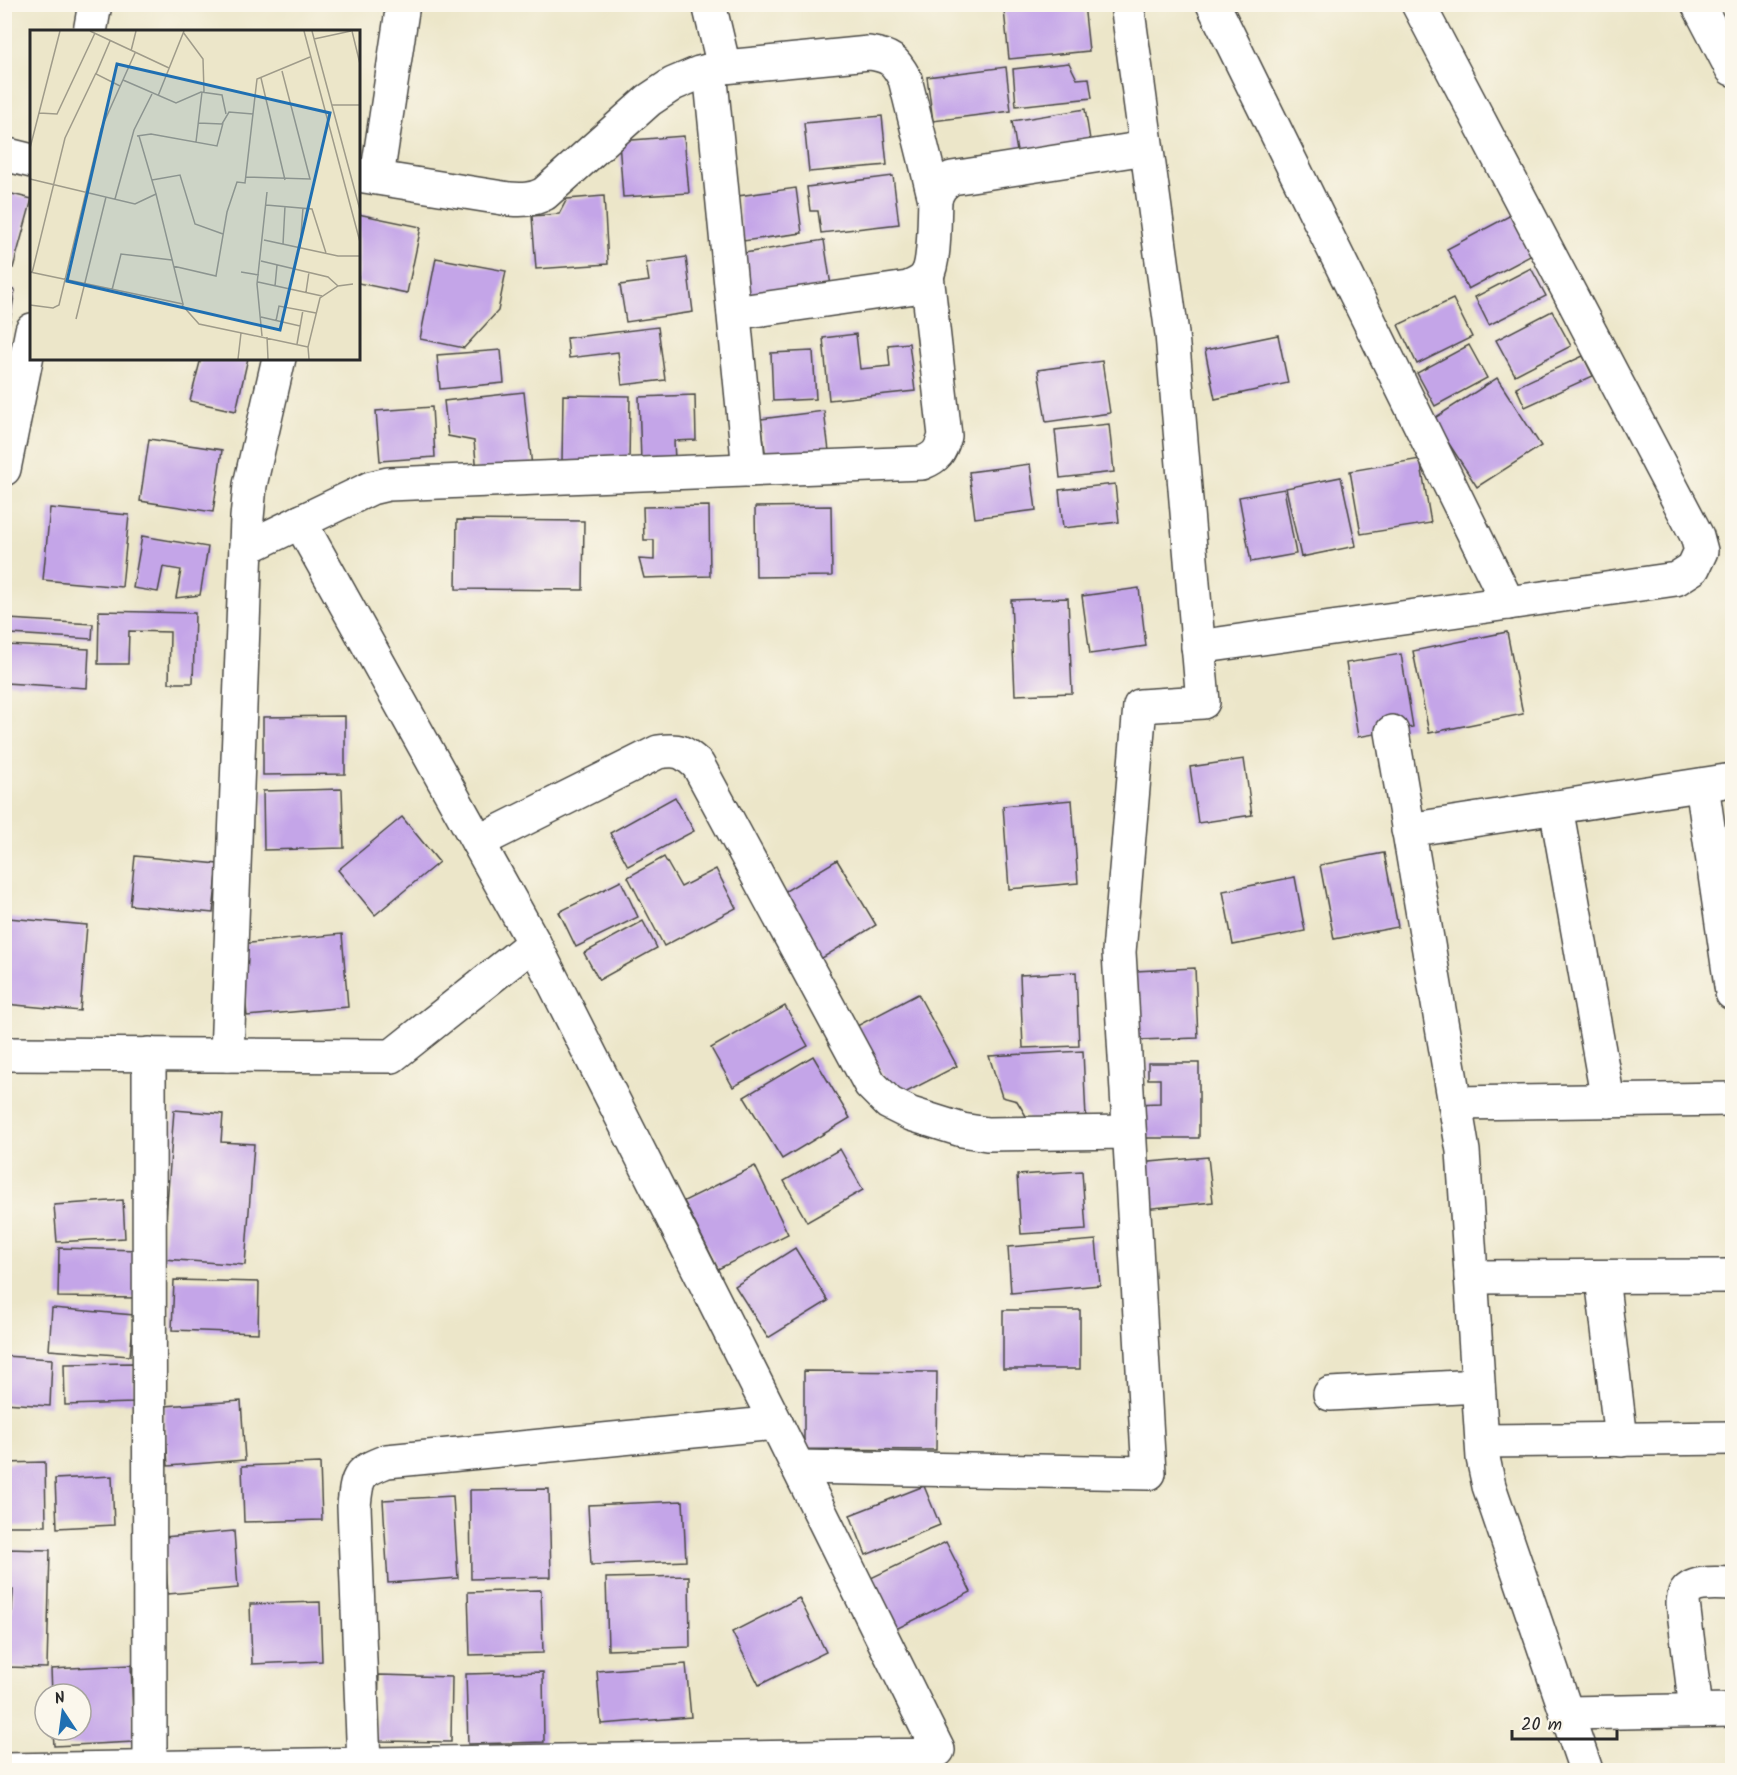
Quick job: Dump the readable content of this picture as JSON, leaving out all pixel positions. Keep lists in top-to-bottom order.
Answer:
{
  "scale_bar": "20 m",
  "north": "top"
}
